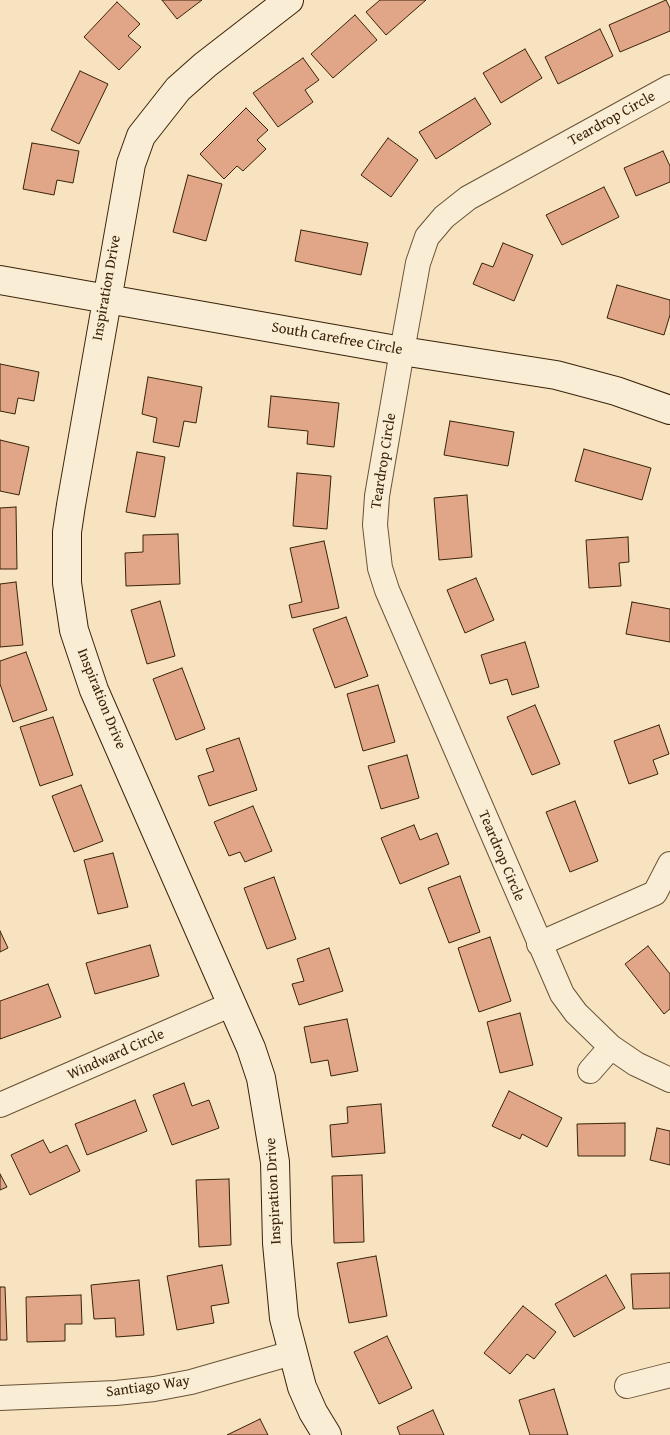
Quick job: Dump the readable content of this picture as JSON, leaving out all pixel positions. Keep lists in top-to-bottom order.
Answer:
{
  "streets": {
    "street": [
      "Teardrop Circle",
      "Inspiration Drive",
      "South Carefree Circle",
      "Windward Circle",
      "Santiago Way"
    ]
  },
  "crossings": [
    ["Teardrop Circle", "South Carefree Circle"],
    ["Inspiration Drive", "South Carefree Circle"],
    ["Inspiration Drive", "Windward Circle"],
    ["Inspiration Drive", "Santiago Way"]
  ]
}
